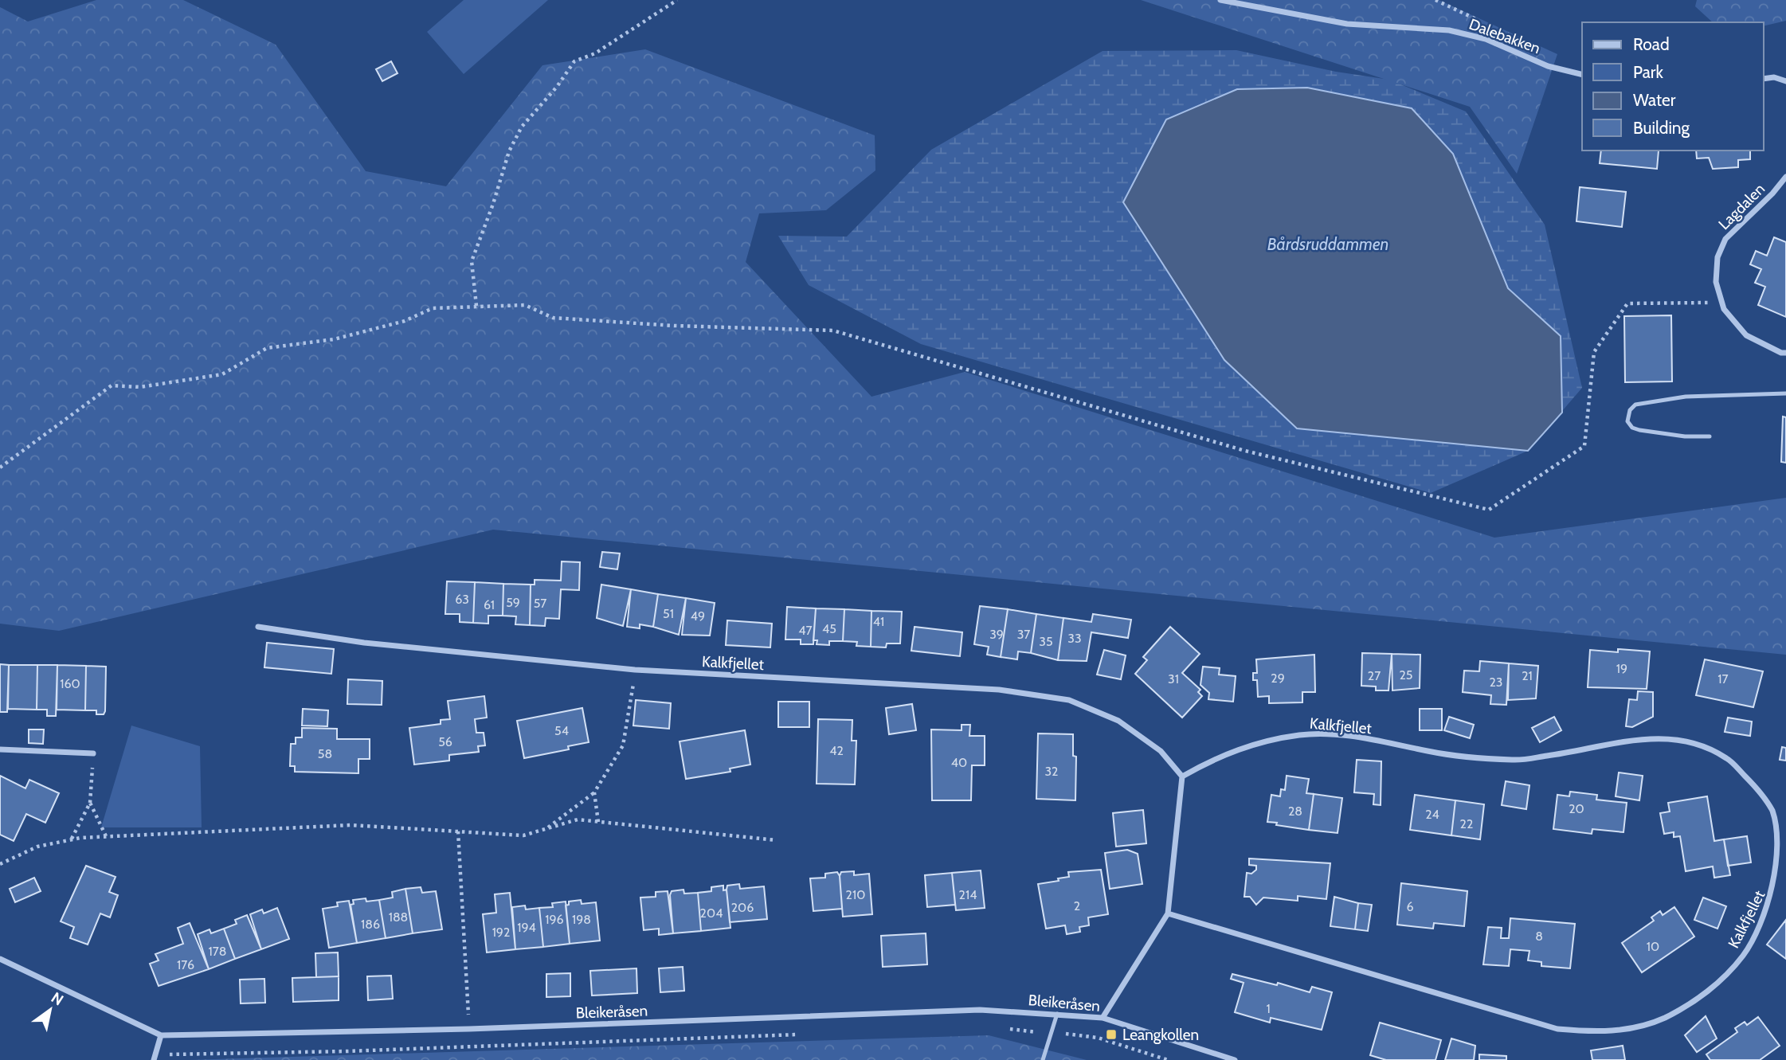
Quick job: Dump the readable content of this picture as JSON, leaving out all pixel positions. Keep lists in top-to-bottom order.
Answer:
{
  "streets": {
    "street": [
      "Dalebakken",
      "Lagdalen",
      "Kalkfjellet",
      "Bleikeråsen"
    ]
  },
  "water": ["Bårdsruddammen"],
  "places": {
    "transit": ["Leangkollen"]
  },
  "house_numbers": [
    "63",
    "59",
    "57",
    "61",
    "51",
    "49",
    "41",
    "45",
    "47",
    "39",
    "37",
    "33",
    "35",
    "19",
    "25",
    "27",
    "21",
    "29",
    "31",
    "17",
    "23",
    "160",
    "54",
    "56",
    "42",
    "58",
    "40",
    "32",
    "20",
    "28",
    "24",
    "22",
    "210",
    "214",
    "2",
    "6",
    "206",
    "204",
    "188",
    "196",
    "198",
    "186",
    "194",
    "192",
    "8",
    "10",
    "178",
    "176",
    "1"
  ],
  "legend": [
    "Road",
    "Park",
    "Water",
    "Building"
  ],
  "north": "top right"
}
